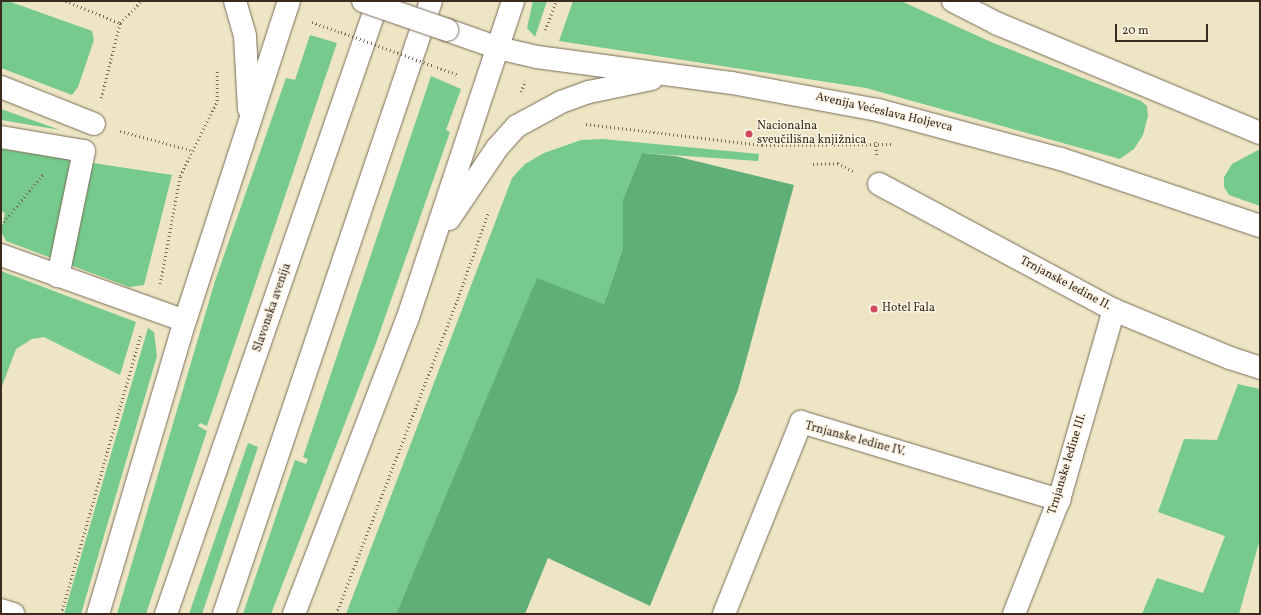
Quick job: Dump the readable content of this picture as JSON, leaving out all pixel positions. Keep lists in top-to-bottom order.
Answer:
{
  "streets": {
    "main road": [
      "Avenija Većeslava Holjevca",
      "Trnjanske ledine II.",
      "Slavonska avenija",
      "Trnjanske ledine IV.",
      "Trnjanske ledine III."
    ]
  },
  "crossings": [
    ["Trnjanske ledine II.", "Trnjanske ledine III."],
    ["Trnjanske ledine IV.", "Trnjanske ledine III."]
  ],
  "places": ["Nacionalna sveučilišna knjižnica", "Hotel Fala"],
  "scale_bar": "20 m"
}
